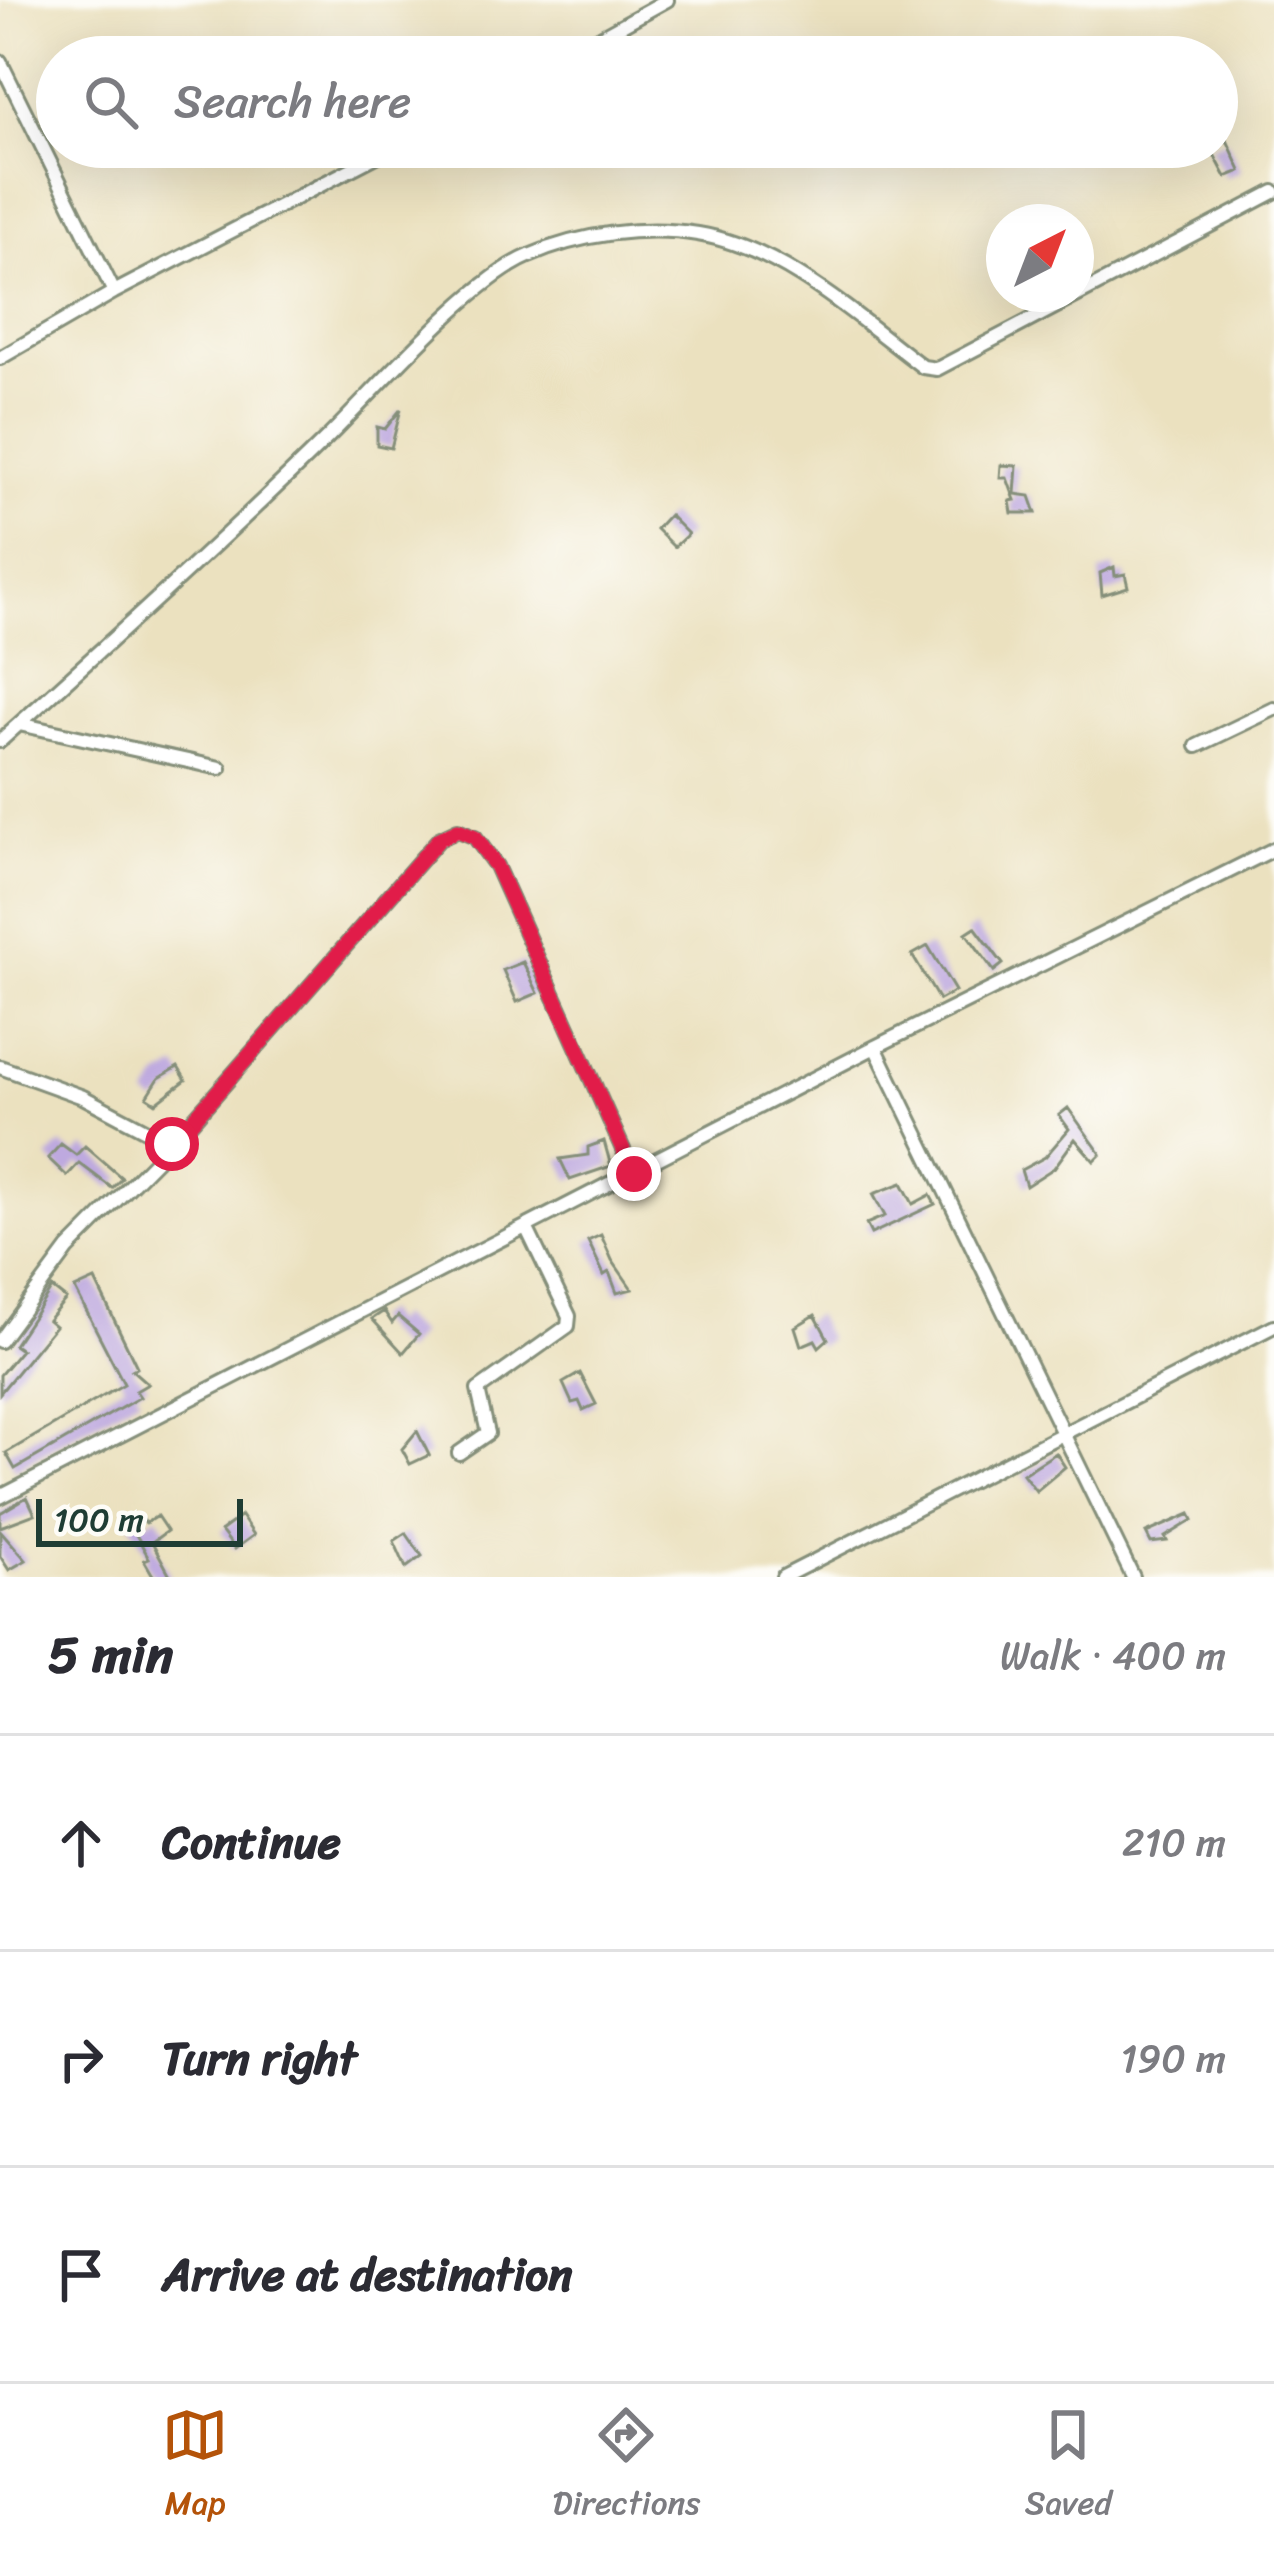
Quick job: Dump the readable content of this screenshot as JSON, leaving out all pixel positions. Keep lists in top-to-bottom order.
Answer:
{
  "scale_bar": "100 m",
  "north": "top right",
  "page": {
    "search": "Search here",
    "scale": "100 m",
    "heading": ["5 min", "Walk · 400 m"],
    "list": [
      ["Continue", "210 m"],
      ["Turn right", "190 m"],
      "Arrive at destination"
    ],
    "nav": ["Map", "Directions", "Saved"]
  }
}
